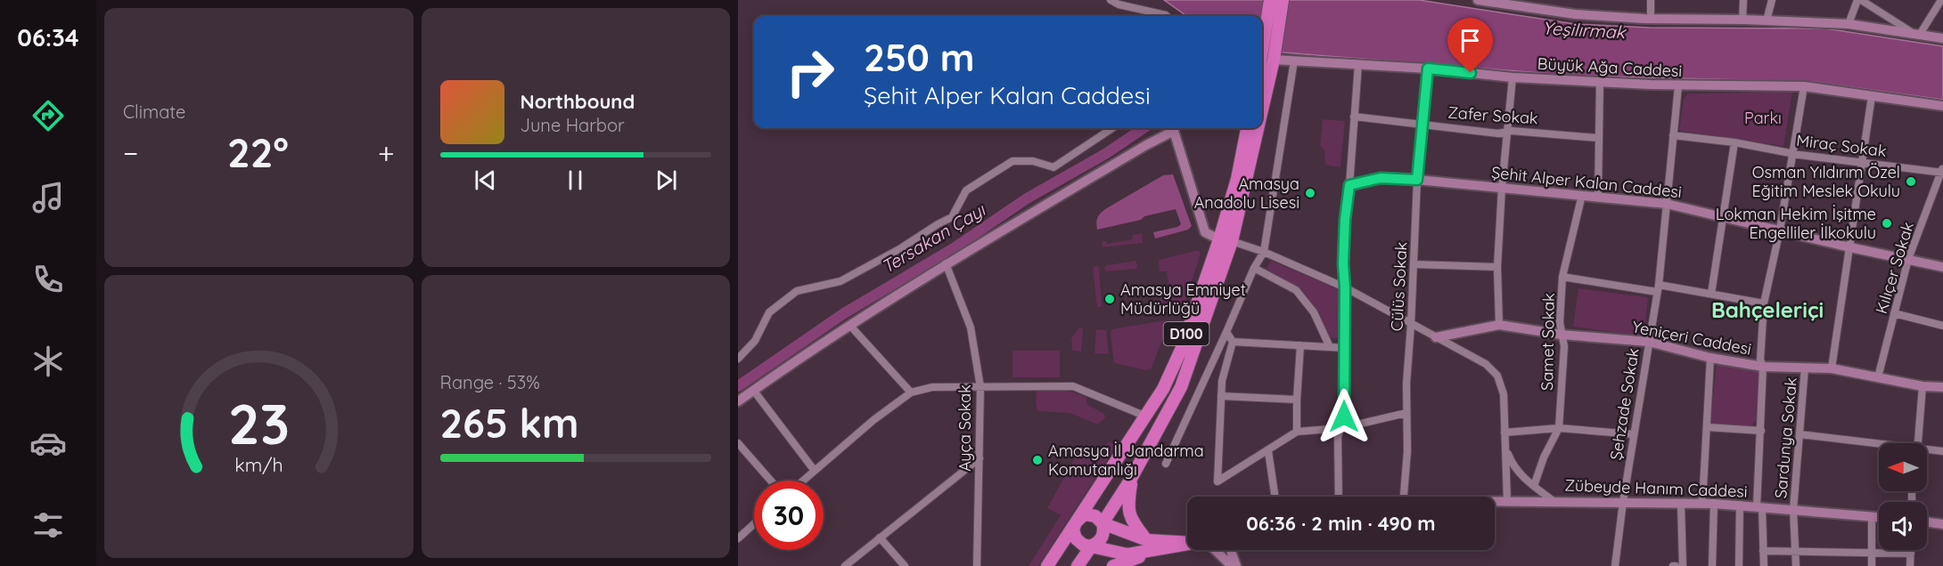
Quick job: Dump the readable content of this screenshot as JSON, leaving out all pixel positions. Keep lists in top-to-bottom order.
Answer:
{
  "streets": {
    "highway": ["D100"],
    "street": [
      "Büyük Ağa Caddesi",
      "Zafer Sokak",
      "Miraç Sokak",
      "Şehit Alper Kalan Caddesi",
      "Kılıçer Sokak",
      "Cülüs Sokak",
      "Yeniçeri Caddesi",
      "Samet Sokak",
      "Şehzade Sokak",
      "Ayça Sokak",
      "Sardunya Sokak",
      "Zübeyde Hanım Caddesi"
    ]
  },
  "crossings": [
    ["Büyük Ağa Caddesi", "Cülüs Sokak"],
    ["Büyük Ağa Caddesi", "D100"],
    ["Büyük Ağa Caddesi", "Şehzade Sokak"],
    ["Zafer Sokak", "Cülüs Sokak"],
    ["Miraç Sokak", "Kılıçer Sokak"],
    ["Miraç Sokak", "Şehzade Sokak"],
    ["Şehit Alper Kalan Caddesi", "Kılıçer Sokak"],
    ["Şehit Alper Kalan Caddesi", "Cülüs Sokak"],
    ["Şehit Alper Kalan Caddesi", "Samet Sokak"],
    ["Şehit Alper Kalan Caddesi", "Şehzade Sokak"],
    ["Kılıçer Sokak", "Yeniçeri Caddesi"],
    ["Yeniçeri Caddesi", "Samet Sokak"],
    ["Yeniçeri Caddesi", "Şehzade Sokak"],
    ["Yeniçeri Caddesi", "Sardunya Sokak"],
    ["Şehzade Sokak", "Zübeyde Hanım Caddesi"],
    ["Sardunya Sokak", "Zübeyde Hanım Caddesi"]
  ],
  "districts": ["Bahçeleriçi"],
  "water": ["Yeşilırmak", "Tersakan Çayı"],
  "parks": ["Parkı"],
  "places": [
    "Osman Yıldırım Özel Eğitim Meslek Okulu",
    "Amasya Anadolu Lisesi",
    "Lokman Hekim İşitme Engelliler İlkokulu",
    "Amasya Emniyet Müdürlüğü",
    "Amasya İl Jandarma Komutanlığı"
  ],
  "north": "left",
  "page": {
    "tabs": "06:34",
    "tile": [
      "Climate",
      ["Range · 53%", "265 km"]
    ],
    "turn": ["250 m", "Şehit Alper Kalan Caddesi"],
    "song": ["Northbound", "June Harbor"],
    "heat": ["−", "22°", "+"],
    "limit": "30",
    "trip": "06:36 · 2 min · 490 m",
    "gauge": ["23", "km/h"]
  }
}
